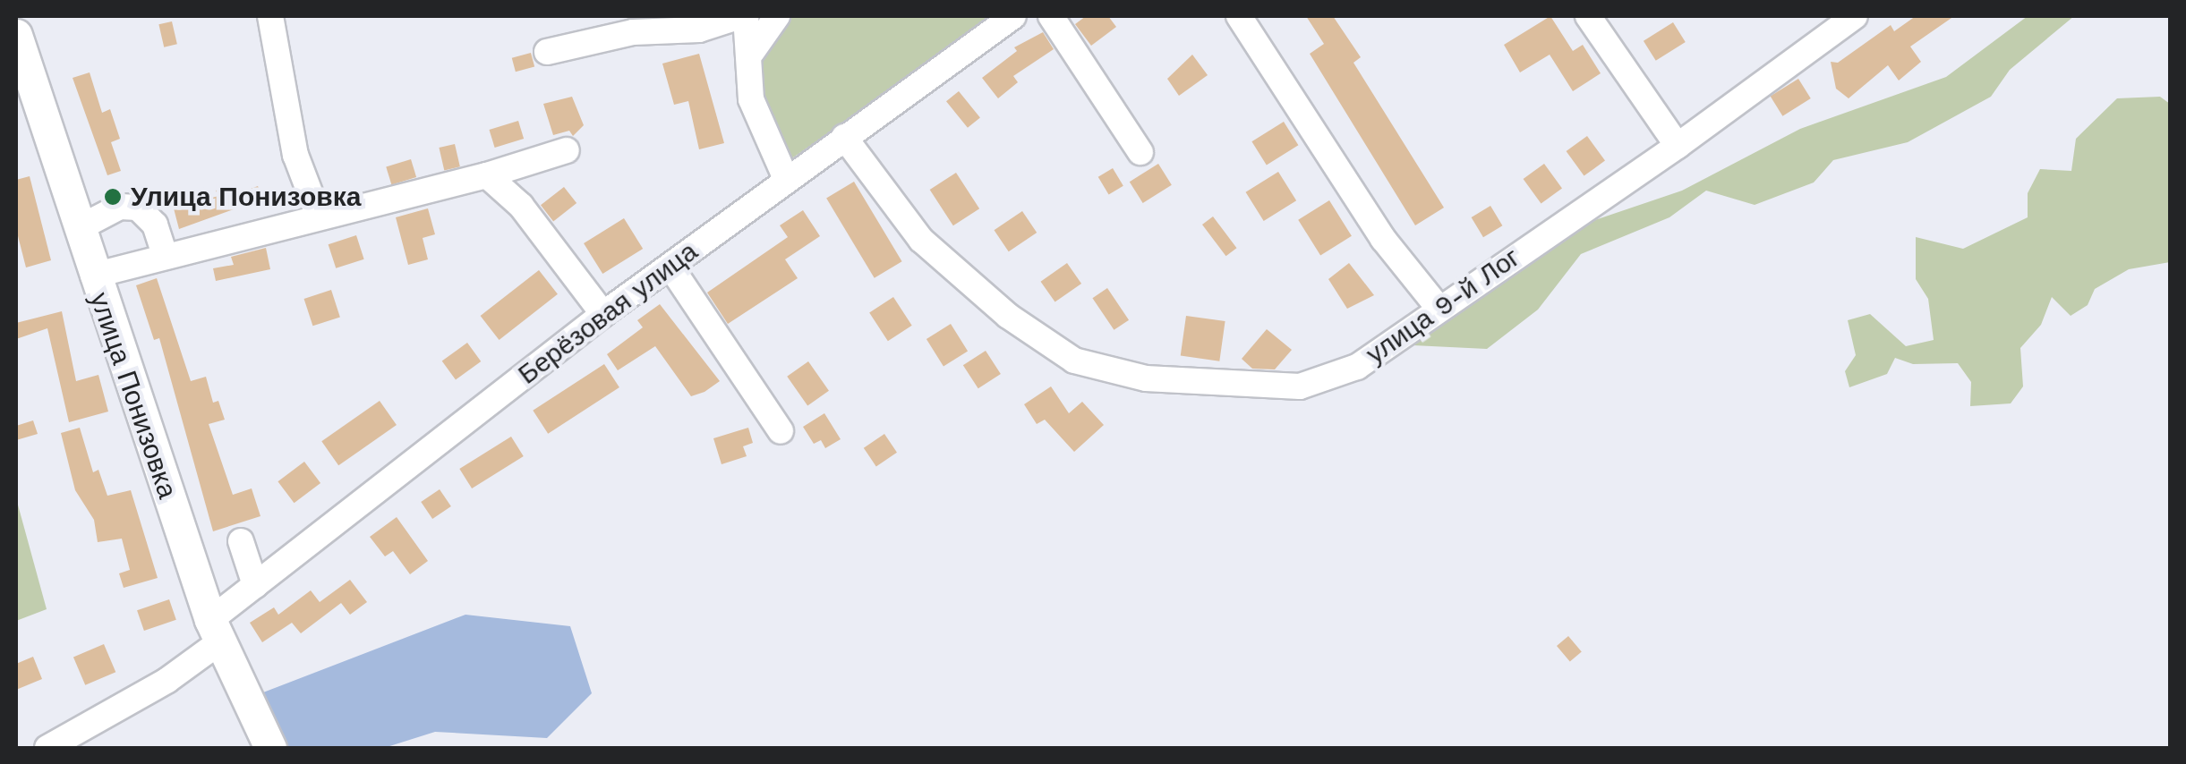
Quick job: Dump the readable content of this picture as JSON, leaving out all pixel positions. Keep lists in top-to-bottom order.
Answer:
{
  "streets": {
    "main road": ["улица Понизовка"],
    "street": ["улица 9-й Лог", "Берёзовая улица"]
  },
  "crossings": [
    ["улица 9-й Лог", "Берёзовая улица"],
    ["Берёзовая улица", "улица Понизовка"]
  ],
  "places": ["Улица Понизовка"]
}
